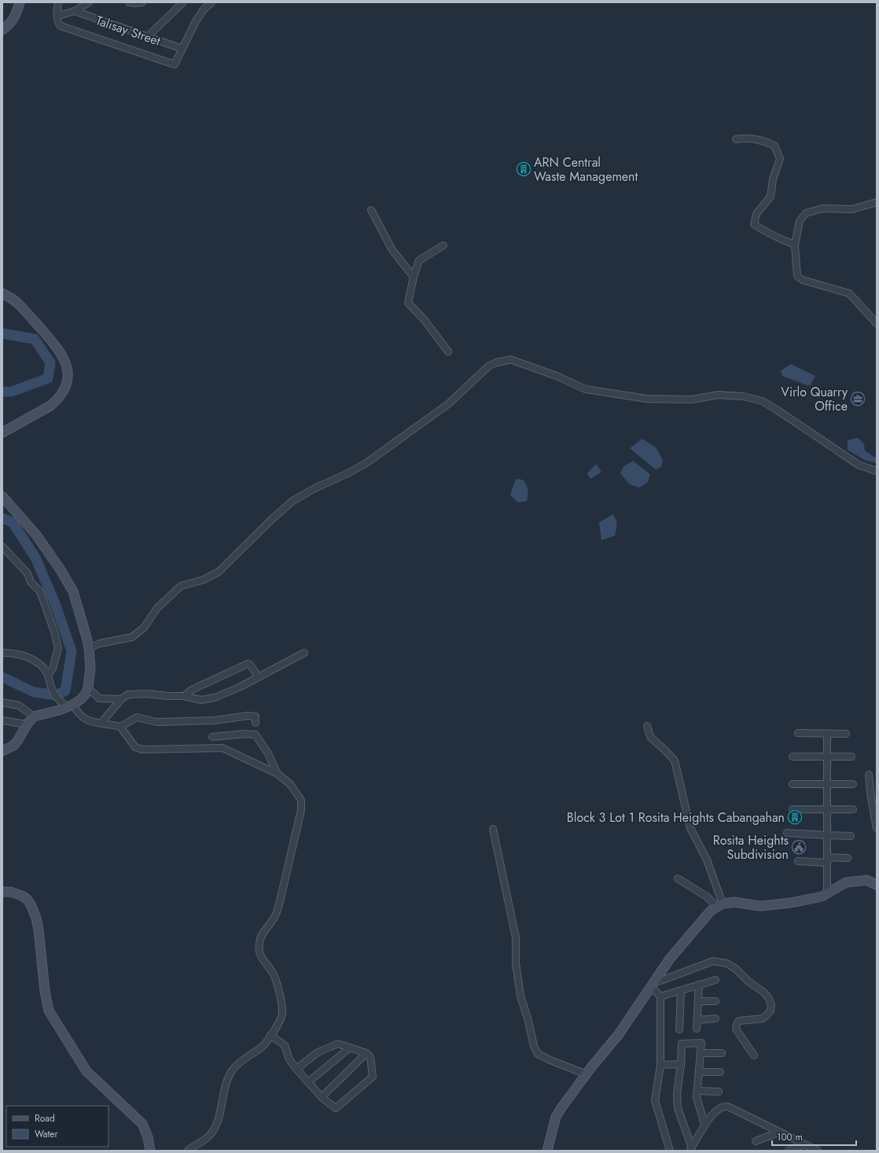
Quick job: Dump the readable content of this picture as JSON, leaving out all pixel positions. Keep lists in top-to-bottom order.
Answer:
{
  "streets": {
    "street": ["Talisay Street"]
  },
  "places": {
    "building": ["ARN Central Waste Management", "Block 3 Lot 1 Rosita Heights Cabangahan"],
    "office": ["Virlo Quarry Office"],
    "public building": ["Rosita Heights Subdivision"]
  },
  "legend": ["Road", "Water"],
  "scale_bar": "100 m"
}
